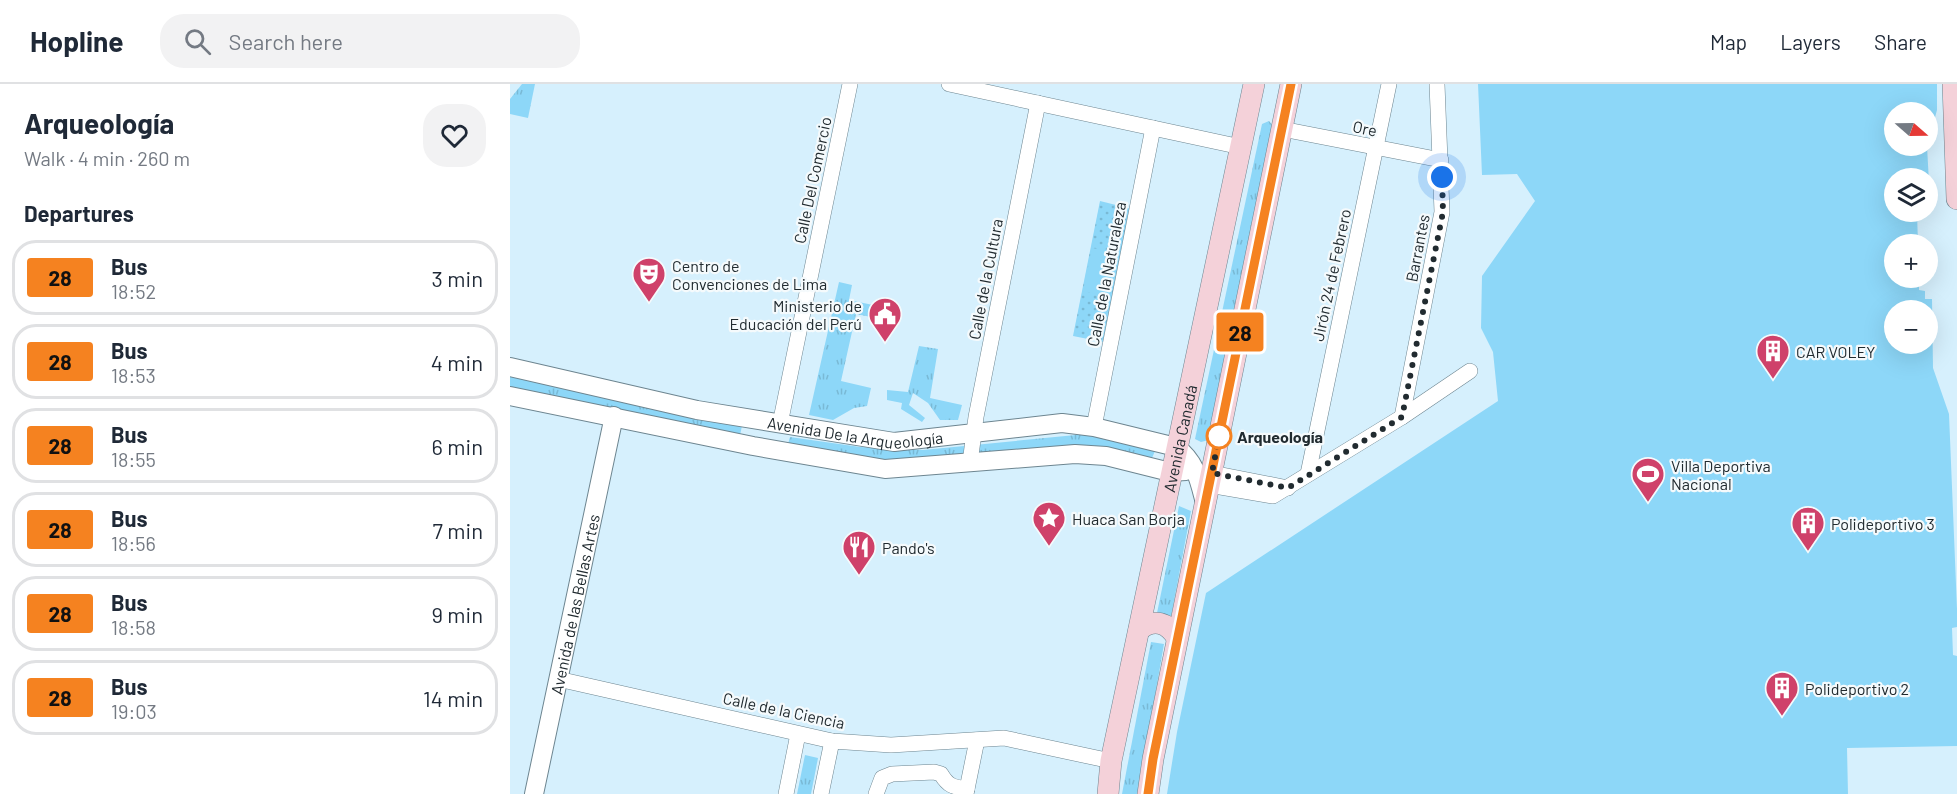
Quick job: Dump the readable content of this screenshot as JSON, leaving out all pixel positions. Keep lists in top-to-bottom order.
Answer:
{
  "streets": {
    "main road": ["Avenida Canadá"],
    "street": [
      "Ore",
      "Calle Del Comercio",
      "Barrantes",
      "Calle de la Naturaleza",
      "Jirón 24 de Febrero",
      "Calle de la Cultura",
      "Avenida De la Arqueología",
      "Avenida de las Bellas Artes",
      "Calle de la Ciencia"
    ]
  },
  "crossings": [
    ["Ore", "Barrantes"],
    ["Ore", "Jirón 24 de Febrero"],
    ["Calle Del Comercio", "Avenida De la Arqueología"],
    ["Calle de la Naturaleza", "Avenida De la Arqueología"],
    ["Calle de la Cultura", "Avenida De la Arqueología"],
    ["Avenida De la Arqueología", "Avenida Canadá"],
    ["Avenida De la Arqueología", "Avenida de las Bellas Artes"],
    ["Avenida Canadá", "Calle de la Ciencia"],
    ["Avenida de las Bellas Artes", "Calle de la Ciencia"]
  ],
  "places": {
    "theatre": ["Centro de Convenciones de Lima"],
    "public building": ["Ministerio de Educación del Perú"],
    "building": ["CAR VOLEY", "Polideportivo 3", "Polideportivo 2"],
    "other": ["Arqueología"],
    "sports": ["Villa Deportiva Nacional"],
    "place": ["Huaca San Borja"],
    "restaurant": ["Pando's"]
  },
  "lines": ["bus line 28"],
  "north": "right",
  "page": {
    "header": "Hopline",
    "search": "Search here",
    "nav": ["Map", "Layers", "Share"],
    "heading": [
      ["Arqueología", "Walk · 4 min · 260 m"],
      "Departures"
    ],
    "on_map": "28",
    "map_buttons": ["+", "−"],
    "list": [
      {
        "mark": "28",
        "name": "Bus",
        "note": "18:52",
        "value": "3 min"
      },
      {
        "mark": "28",
        "name": "Bus",
        "note": "18:53",
        "value": "4 min"
      },
      {
        "mark": "28",
        "name": "Bus",
        "note": "18:55",
        "value": "6 min"
      },
      {
        "mark": "28",
        "name": "Bus",
        "note": "18:56",
        "value": "7 min"
      },
      {
        "mark": "28",
        "name": "Bus",
        "note": "18:58",
        "value": "9 min"
      },
      {
        "mark": "28",
        "name": "Bus",
        "note": "19:03",
        "value": "14 min"
      }
    ]
  }
}
